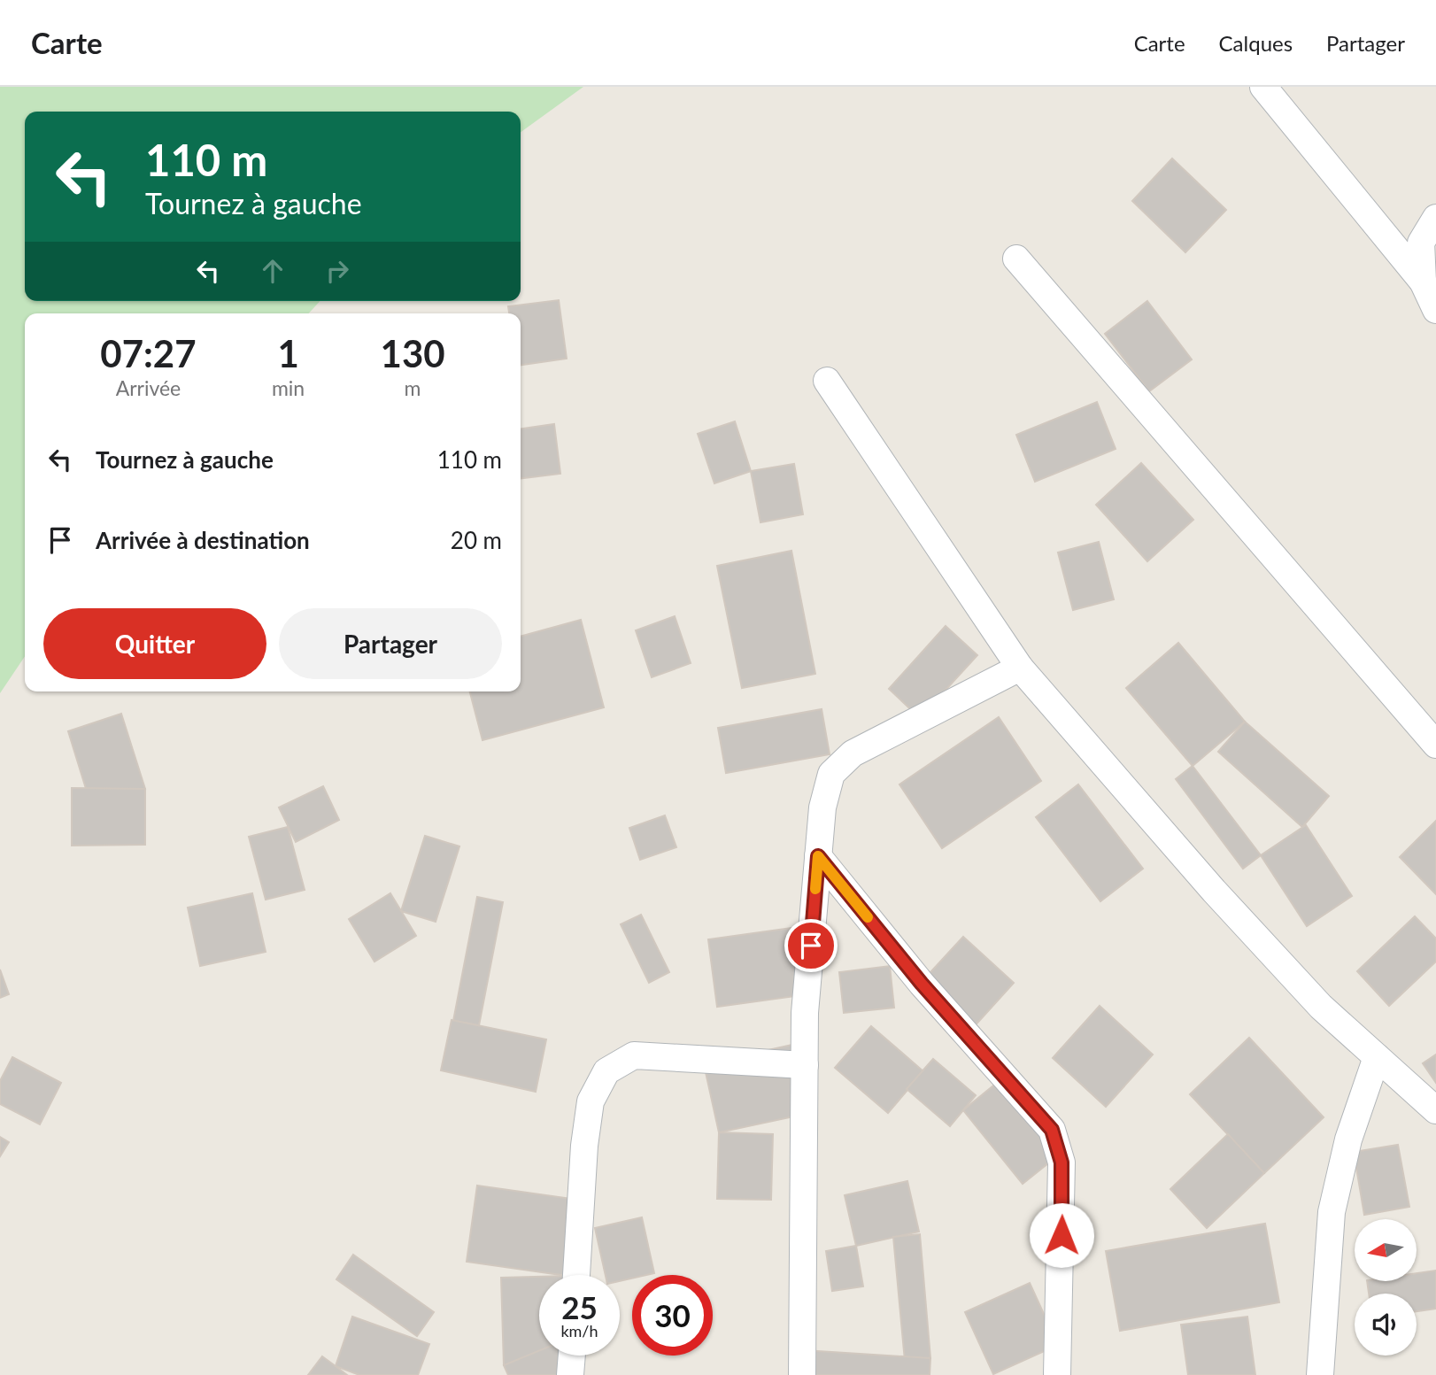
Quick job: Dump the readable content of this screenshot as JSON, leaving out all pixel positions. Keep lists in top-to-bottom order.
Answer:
{
  "north": "left",
  "page": {
    "header": "Carte",
    "nav": ["Carte", "Calques", "Partager"],
    "turn": ["110 m", "Tournez à gauche"],
    "eta": [
      "07:27",
      "Arrivée",
      "1",
      "min",
      "130",
      "m"
    ],
    "list": [
      {
        "name": "Tournez à gauche",
        "value": "110 m"
      },
      {
        "name": "Arrivée à destination",
        "value": "20 m"
      }
    ],
    "buttons": ["Quitter", "Partager"],
    "speed": "25 km/h",
    "limit": "30"
  }
}
